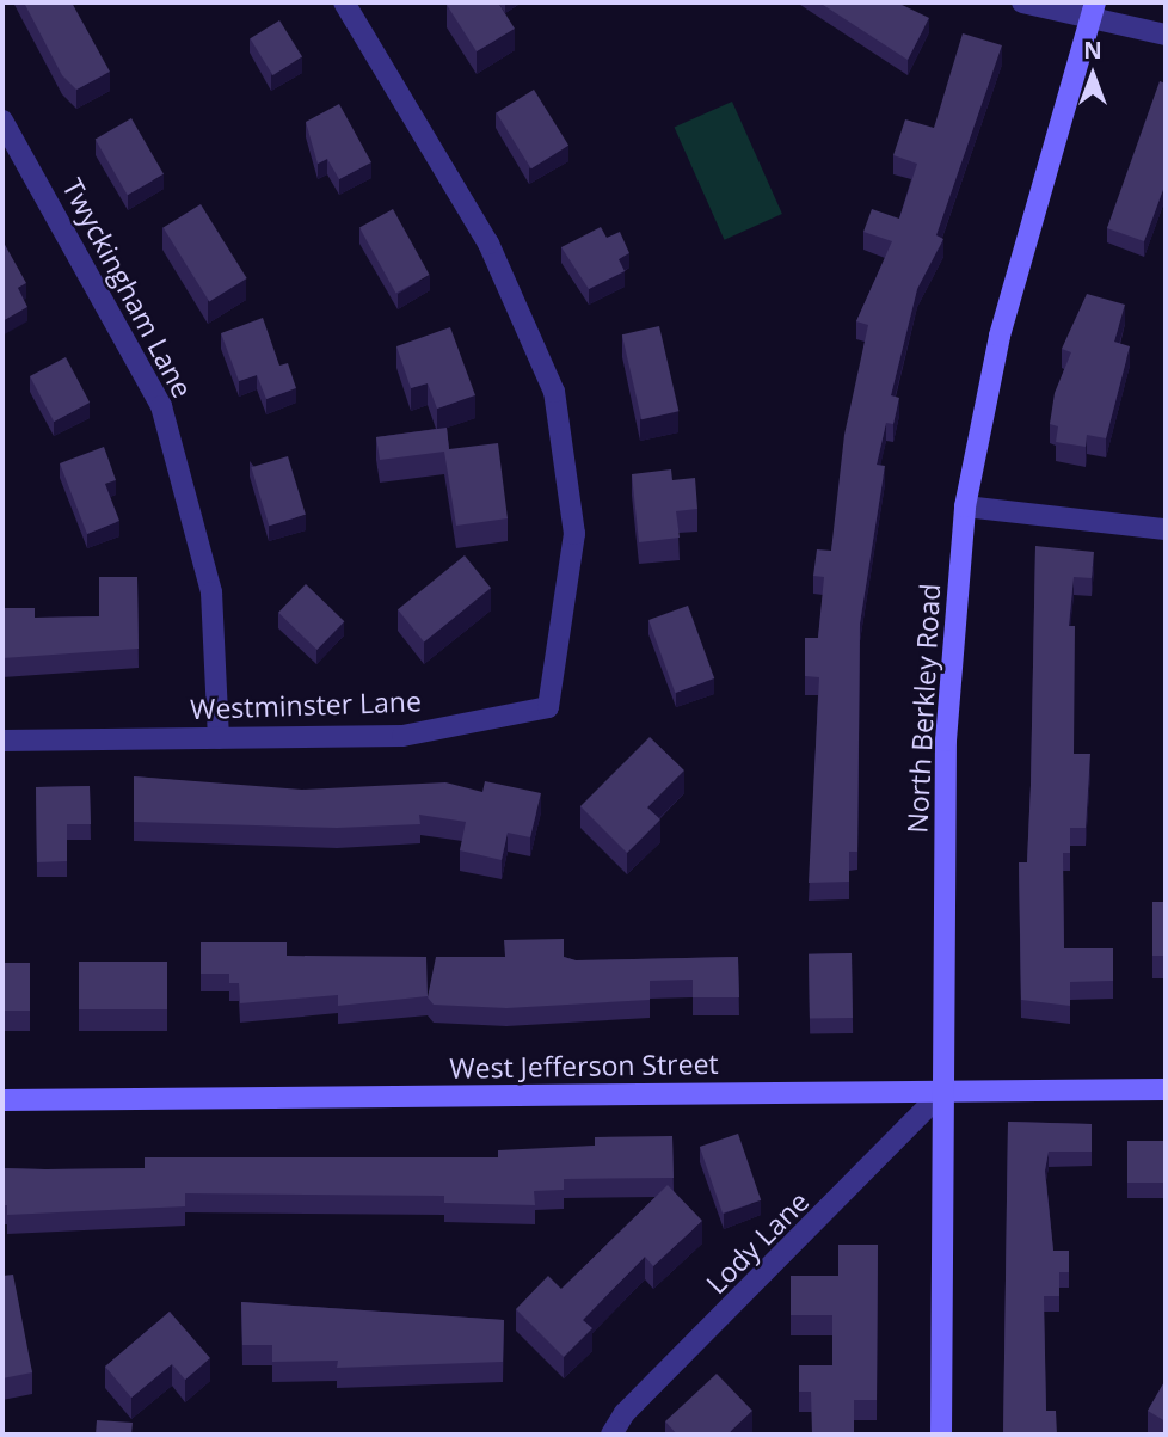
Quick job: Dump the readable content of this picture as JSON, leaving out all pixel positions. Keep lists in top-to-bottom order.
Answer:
{
  "streets": {
    "street": [
      "Twyckingham Lane",
      "Westminster Lane",
      "North Berkley Road",
      "West Jefferson Street",
      "Lody Lane"
    ]
  },
  "crossings": [
    ["Twyckingham Lane", "Westminster Lane"],
    ["North Berkley Road", "West Jefferson Street"],
    ["North Berkley Road", "Lody Lane"],
    ["West Jefferson Street", "Lody Lane"]
  ],
  "north": "top"
}
